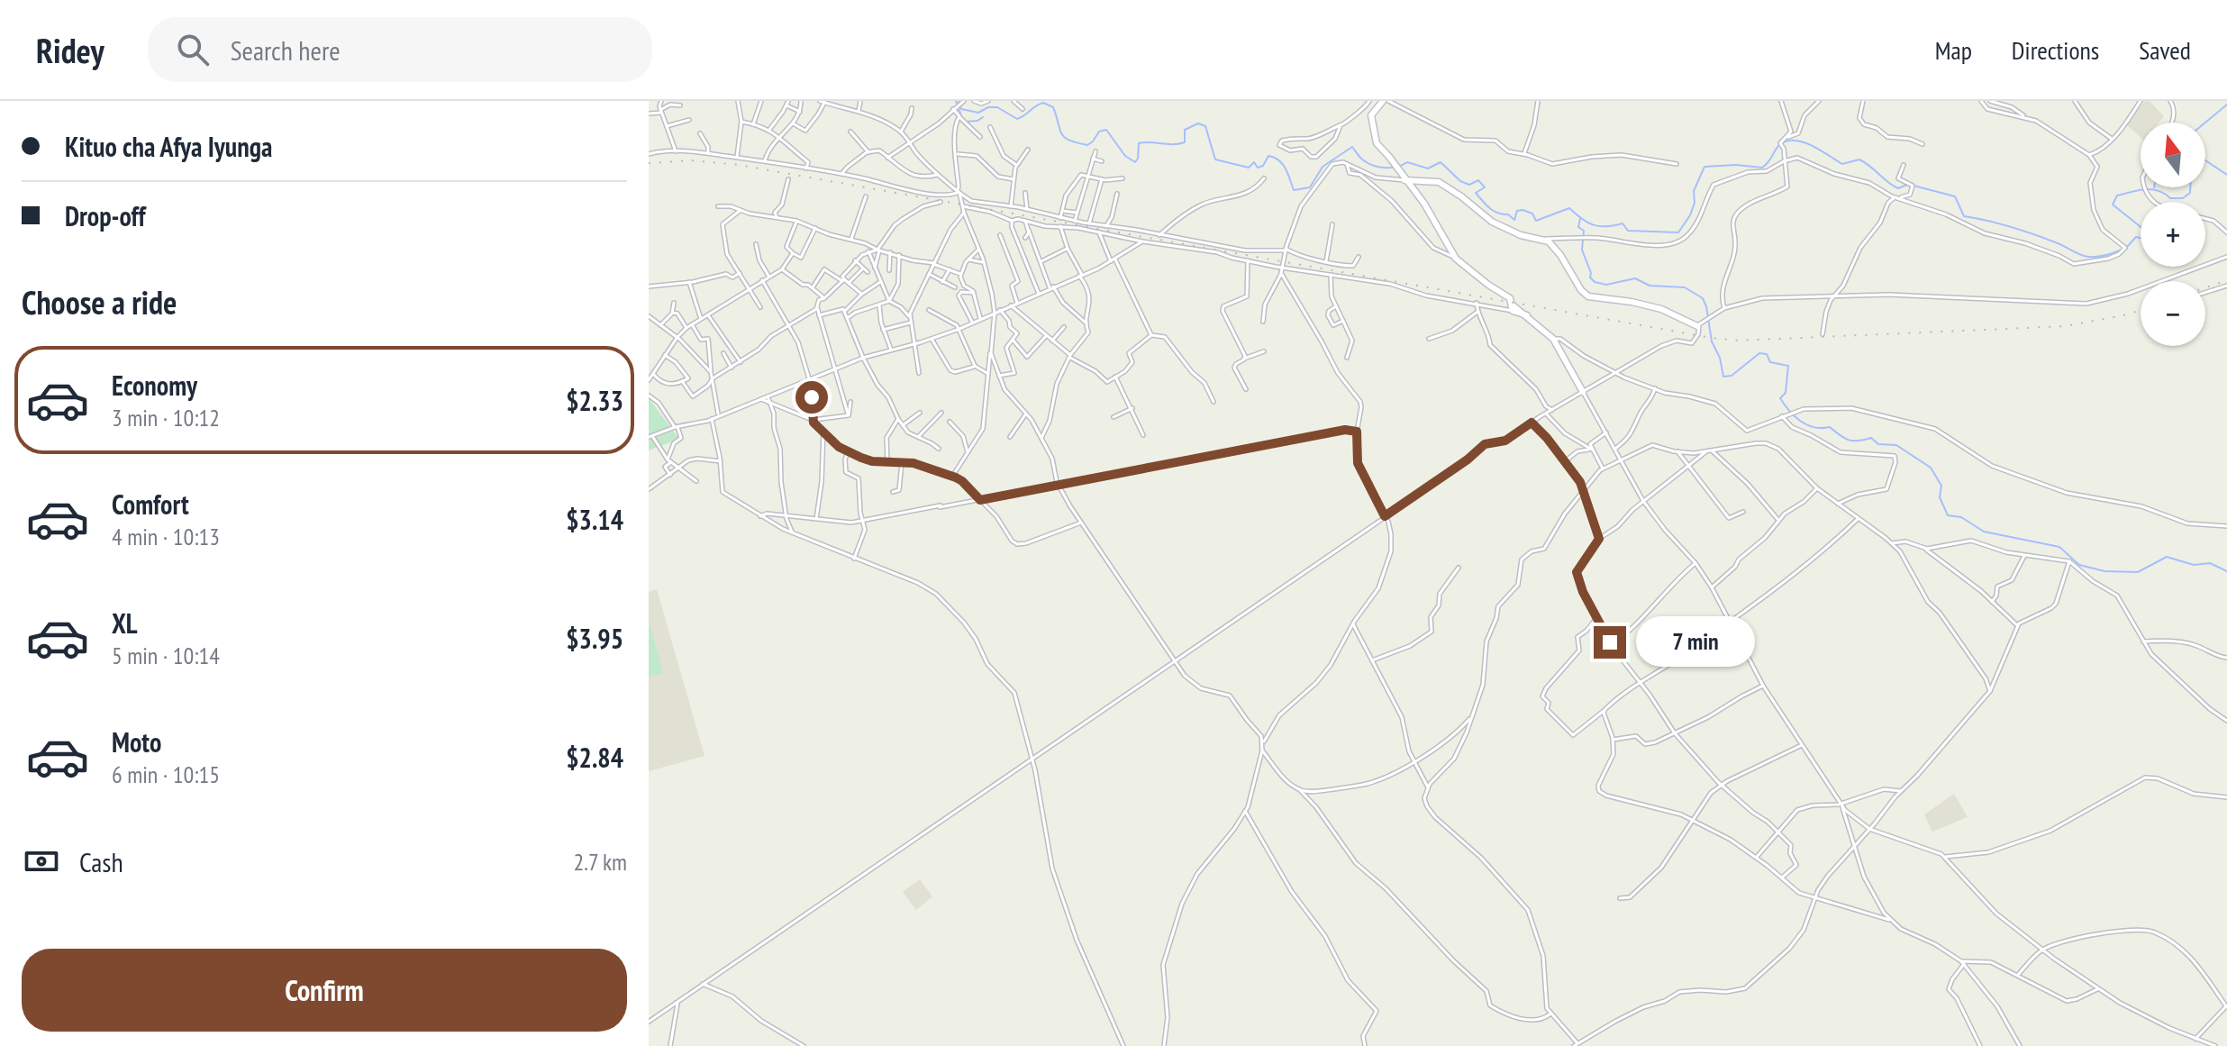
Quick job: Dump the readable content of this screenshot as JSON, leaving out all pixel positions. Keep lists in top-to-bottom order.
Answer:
{
  "north": "top",
  "page": {
    "header": "Ridey",
    "search": "Search here",
    "nav": ["Map", "Directions", "Saved"],
    "banner": ["Kituo cha Afya Iyunga", "Drop-off"],
    "map_buttons": ["+", "−"],
    "heading": "Choose a ride",
    "list": [
      {
        "name": "Economy",
        "note": "3 min · 10:12",
        "value": "$2.33"
      },
      {
        "name": "Comfort",
        "note": "4 min · 10:13",
        "value": "$3.14"
      },
      {
        "name": "XL",
        "note": "5 min · 10:14",
        "value": "$3.95"
      },
      {
        "name": "Moto",
        "note": "6 min · 10:15",
        "value": "$2.84"
      }
    ],
    "bubble": "7 min",
    "pay": ["Cash", "2.7 km"],
    "buttons": "Confirm"
  }
}
